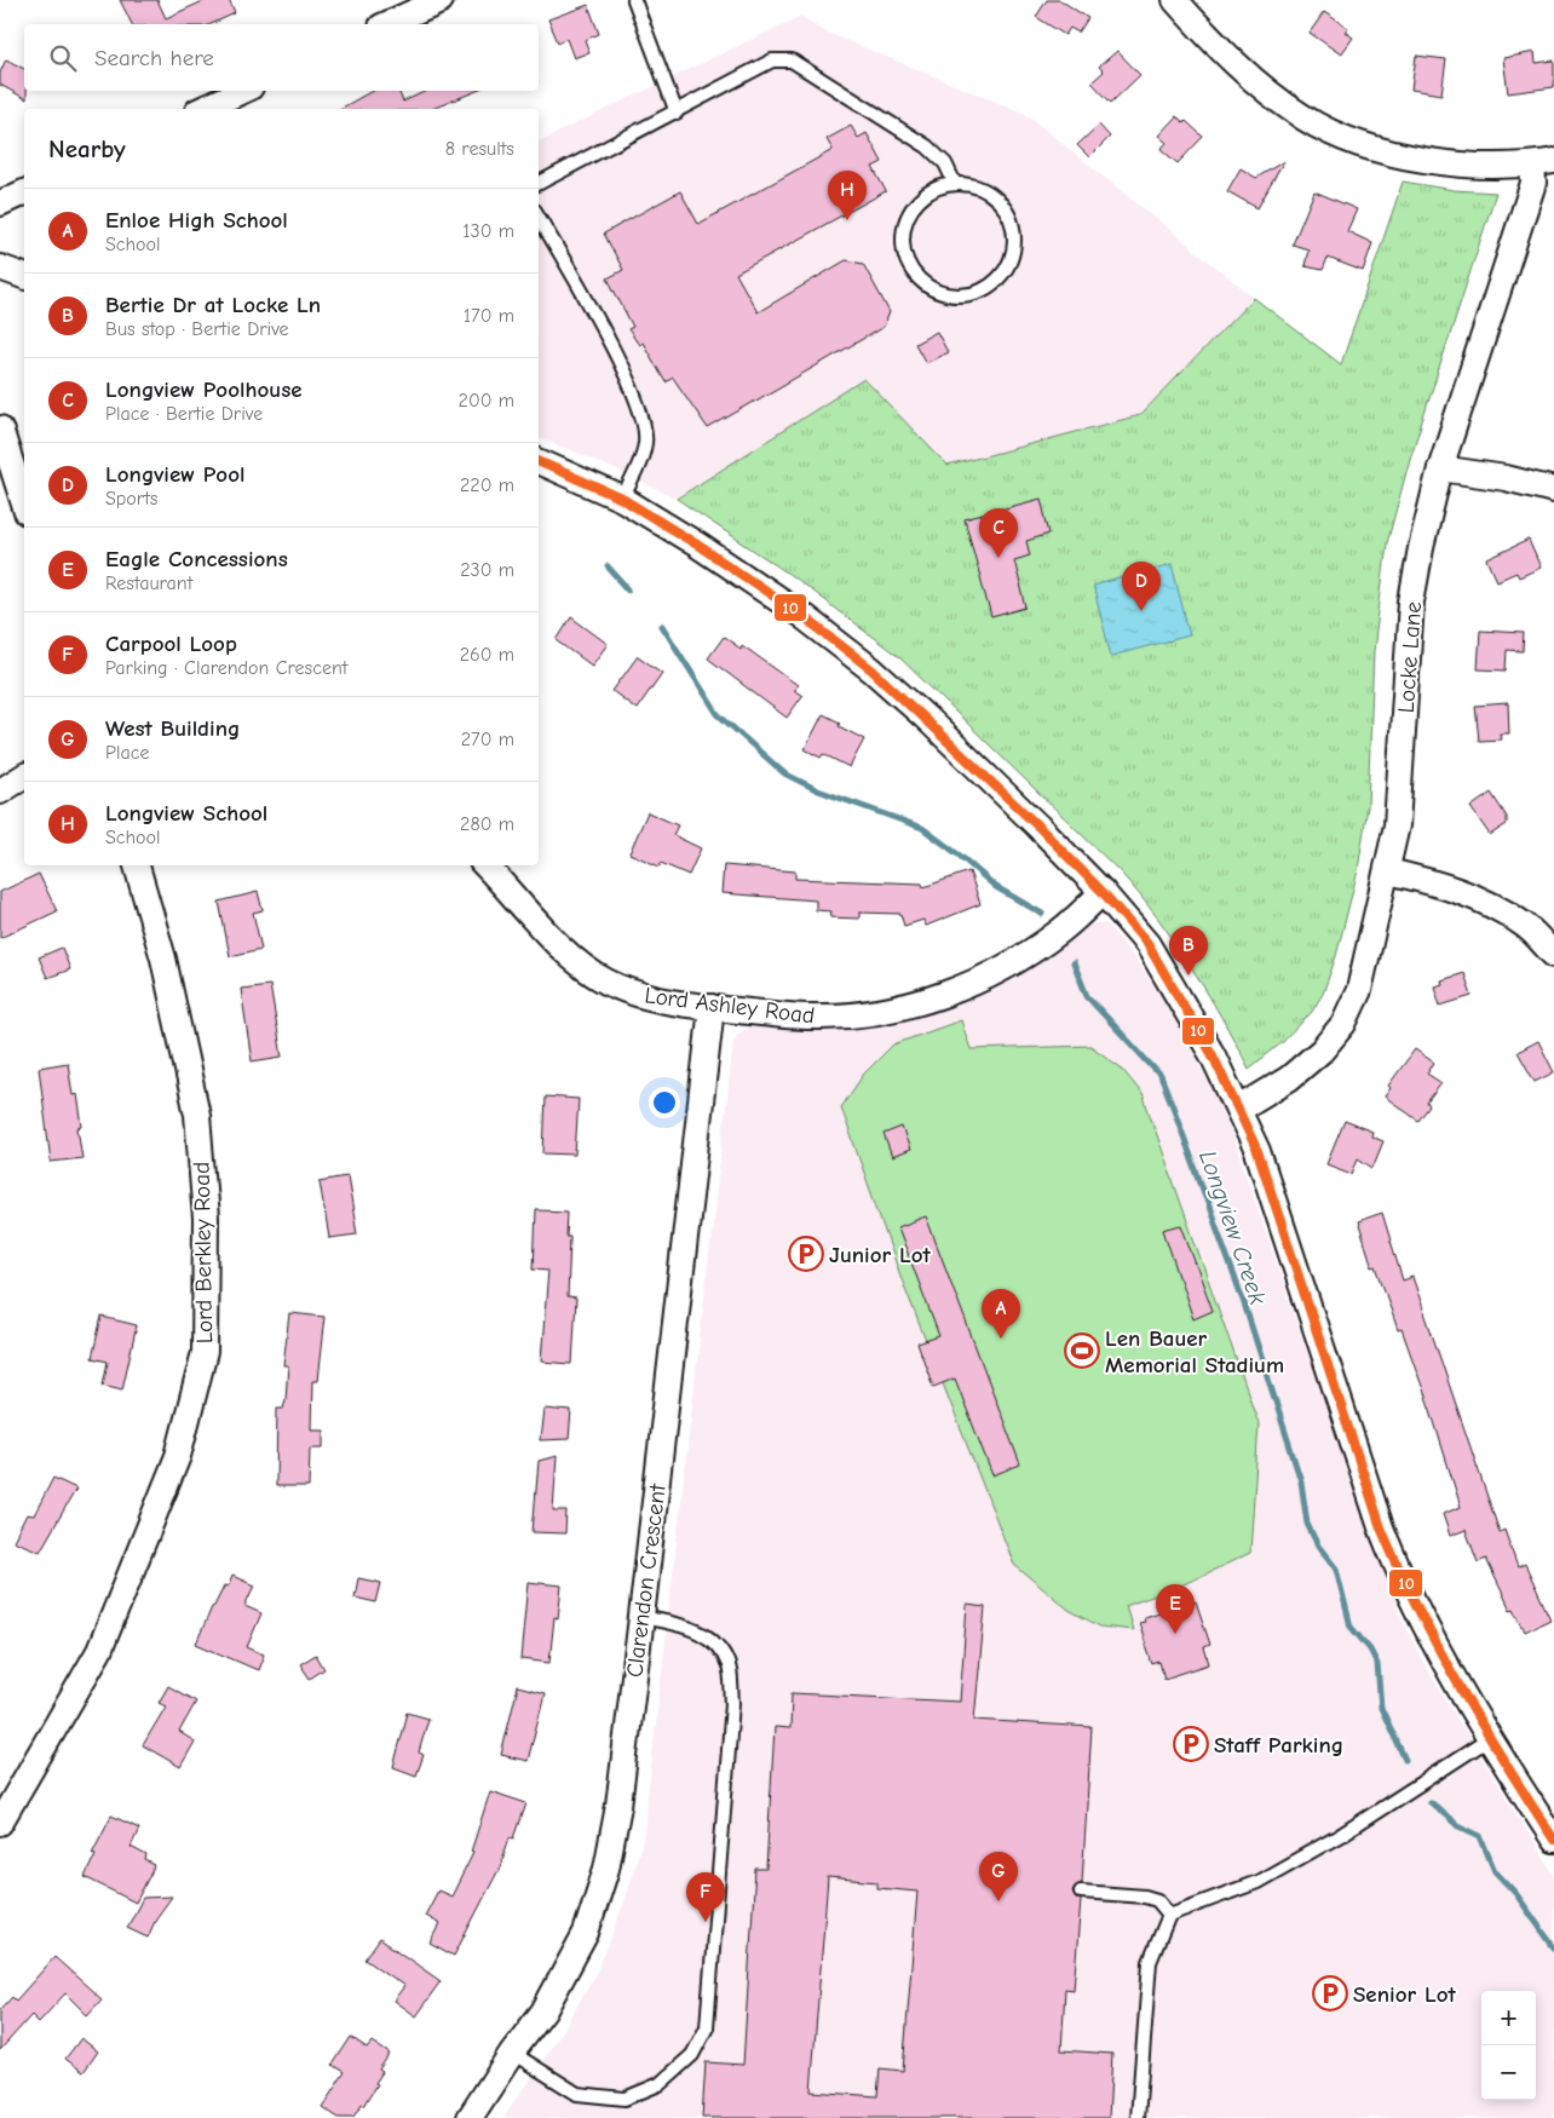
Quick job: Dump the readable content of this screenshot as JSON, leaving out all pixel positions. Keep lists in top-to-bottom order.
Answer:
{
  "streets": {
    "street": [
      "Locke Lane",
      "Lord Ashley Road",
      "Lord Berkley Road",
      "Clarendon Crescent"
    ]
  },
  "crossings": [
    ["Lord Ashley Road", "Clarendon Crescent"]
  ],
  "water": ["Longview Creek"],
  "places": {
    "parking": ["Junior Lot", "Staff Parking", "Senior Lot"],
    "sports": ["Len Bauer Memorial Stadium"]
  },
  "lines": ["transit line 10"],
  "page": {
    "search": "Search here",
    "heading": ["Nearby", "8 results"],
    "pins": [
      "H",
      "C",
      "D",
      "B",
      "A",
      "E",
      "G",
      "F"
    ],
    "list": [
      {
        "mark": "A",
        "name": "Enloe High School",
        "note": "School",
        "value": "130 m"
      },
      {
        "mark": "B",
        "name": "Bertie Dr at Locke Ln",
        "note": "Bus stop · Bertie Drive",
        "value": "170 m"
      },
      {
        "mark": "C",
        "name": "Longview Poolhouse",
        "note": "Place · Bertie Drive",
        "value": "200 m"
      },
      {
        "mark": "D",
        "name": "Longview Pool",
        "note": "Sports",
        "value": "220 m"
      },
      {
        "mark": "E",
        "name": "Eagle Concessions",
        "note": "Restaurant",
        "value": "230 m"
      },
      {
        "mark": "F",
        "name": "Carpool Loop",
        "note": "Parking · Clarendon Crescent",
        "value": "260 m"
      },
      {
        "mark": "G",
        "name": "West Building",
        "note": "Place",
        "value": "270 m"
      },
      {
        "mark": "H",
        "name": "Longview School",
        "note": "School",
        "value": "280 m"
      }
    ],
    "map_buttons": ["+", "−"]
  }
}
